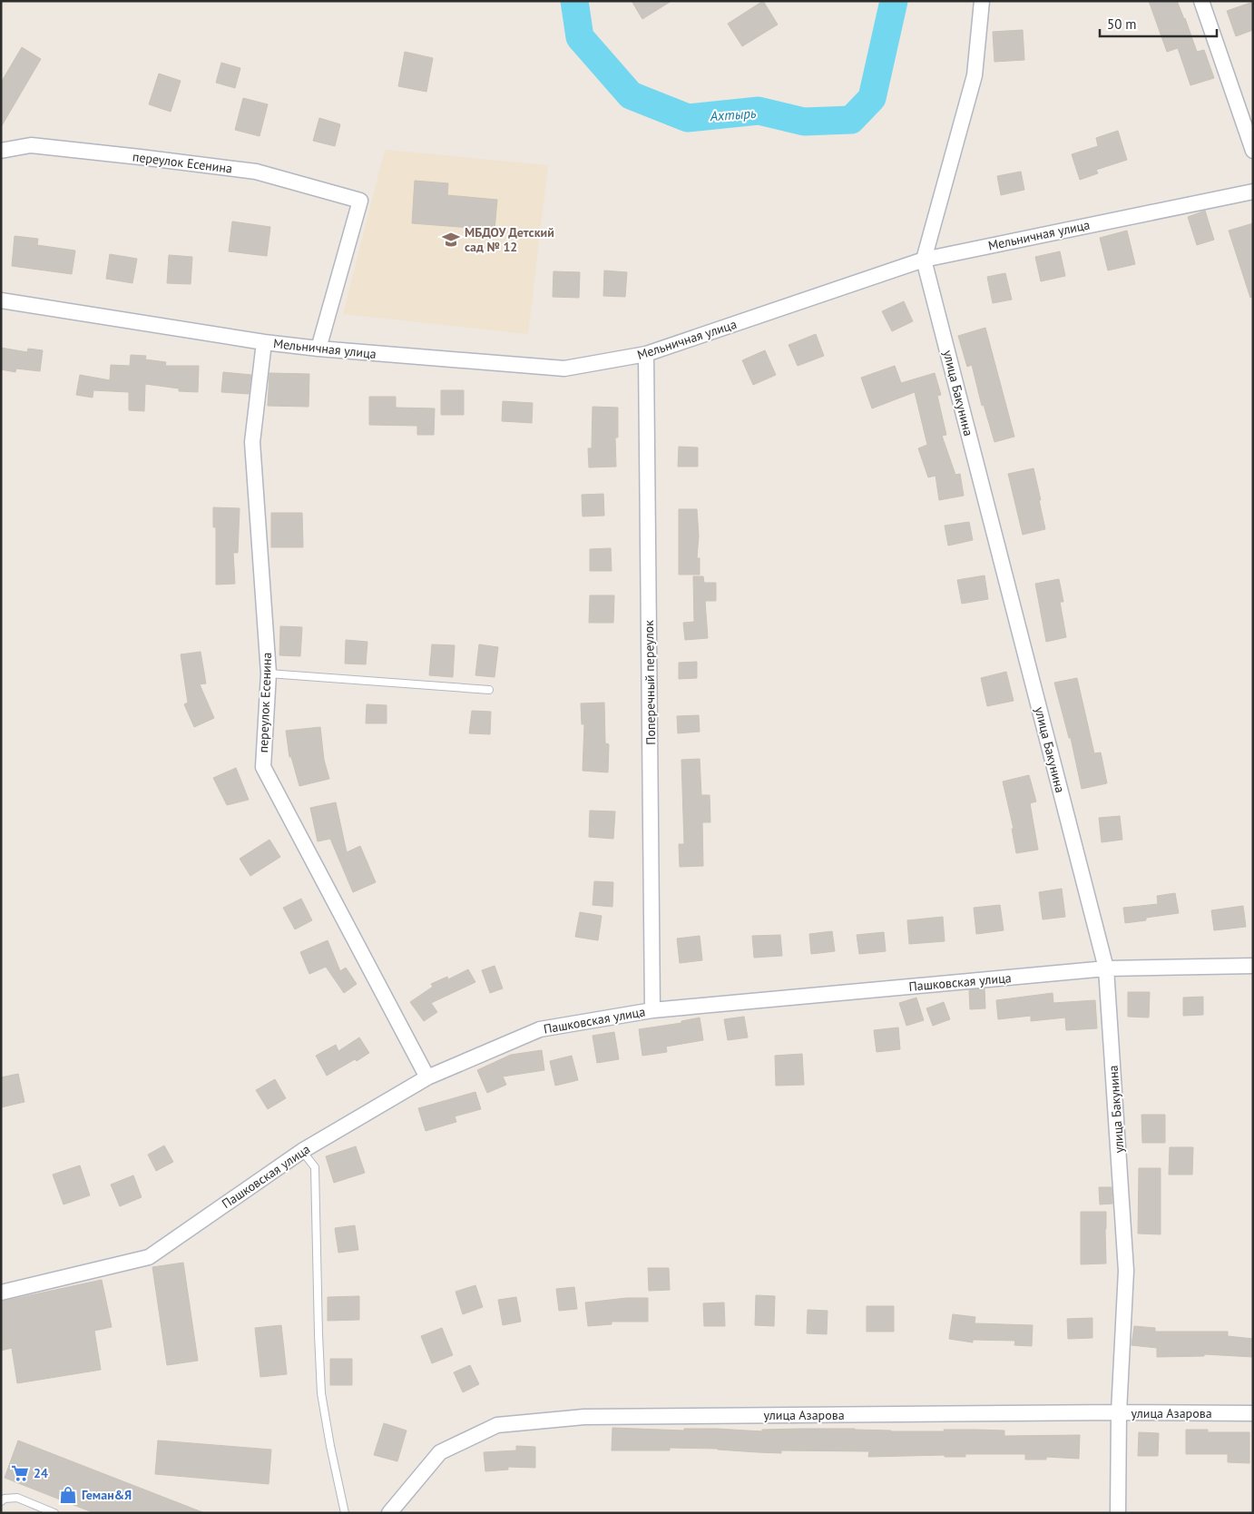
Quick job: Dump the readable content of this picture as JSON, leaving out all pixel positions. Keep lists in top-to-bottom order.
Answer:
{
  "streets": {
    "street": [
      "переулок Есенина",
      "Мельничная улица",
      "улица Бакунина",
      "Поперечный переулок",
      "Пашковская улица",
      "улица Азарова"
    ]
  },
  "crossings": [
    ["переулок Есенина", "Мельничная улица"],
    ["переулок Есенина", "Пашковская улица"],
    ["Мельничная улица", "улица Бакунина"],
    ["Мельничная улица", "Поперечный переулок"],
    ["улица Бакунина", "Пашковская улица"],
    ["улица Бакунина", "улица Азарова"],
    ["Поперечный переулок", "Пашковская улица"]
  ],
  "water": ["Ахтырь"],
  "places": {
    "school or university": ["МБДОУ Детский сад № 12"],
    "supermarket": ["24"],
    "shop": ["Геман&Я"]
  },
  "scale_bar": "50 m"
}
